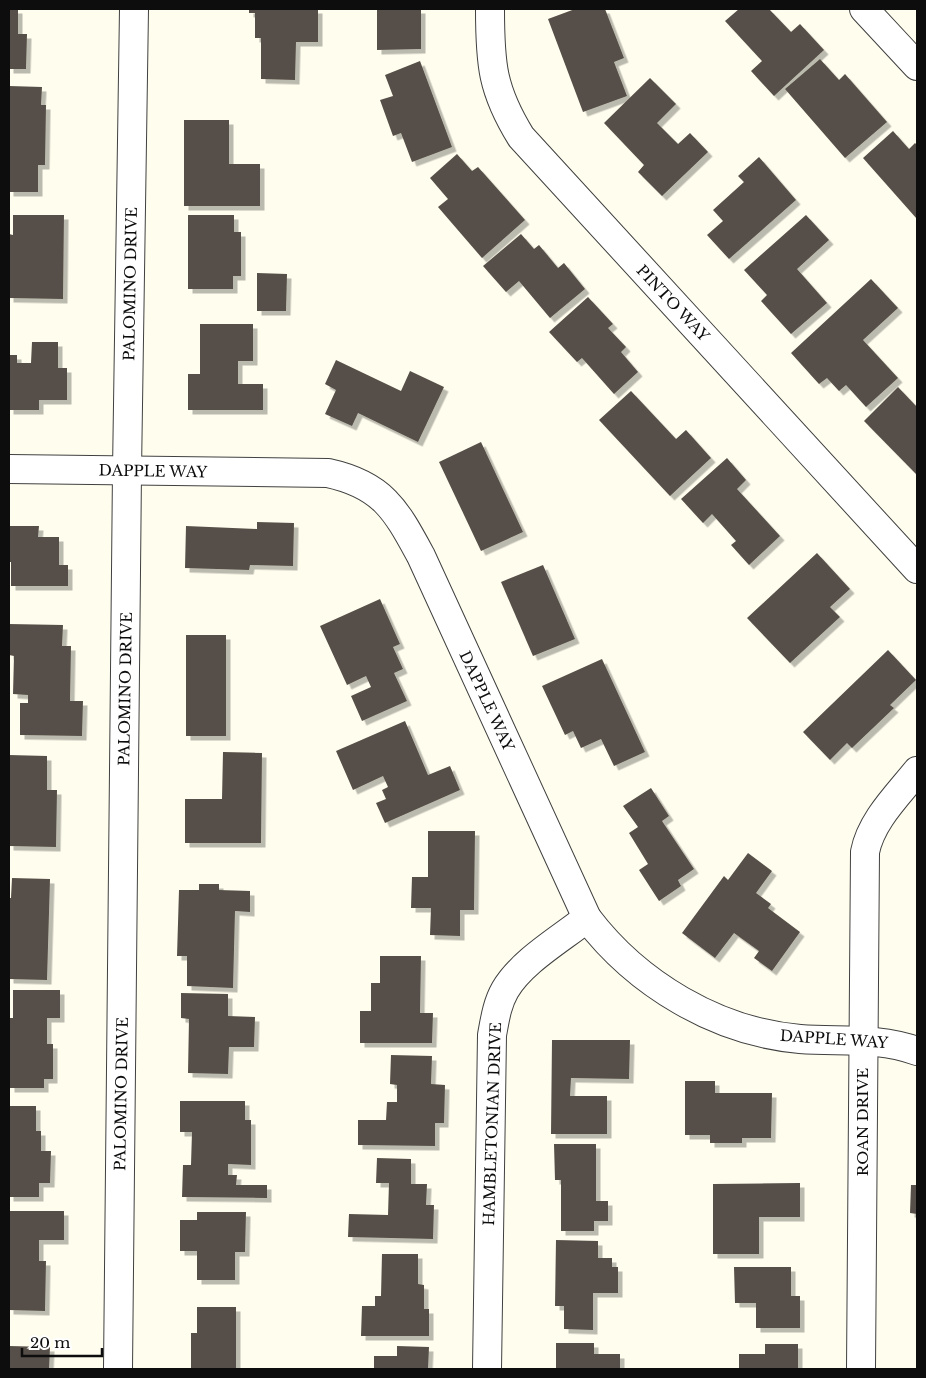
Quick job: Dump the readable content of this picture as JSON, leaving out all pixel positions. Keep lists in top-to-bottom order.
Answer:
{
  "streets": {
    "street": [
      "PALOMINO DRIVE",
      "PINTO WAY",
      "DAPPLE WAY",
      "ROAN DRIVE",
      "HAMBLETONIAN DRIVE"
    ]
  },
  "crossings": [
    ["PALOMINO DRIVE", "DAPPLE WAY"],
    ["DAPPLE WAY", "ROAN DRIVE"],
    ["DAPPLE WAY", "HAMBLETONIAN DRIVE"]
  ],
  "scale_bar": "20 m"
}
